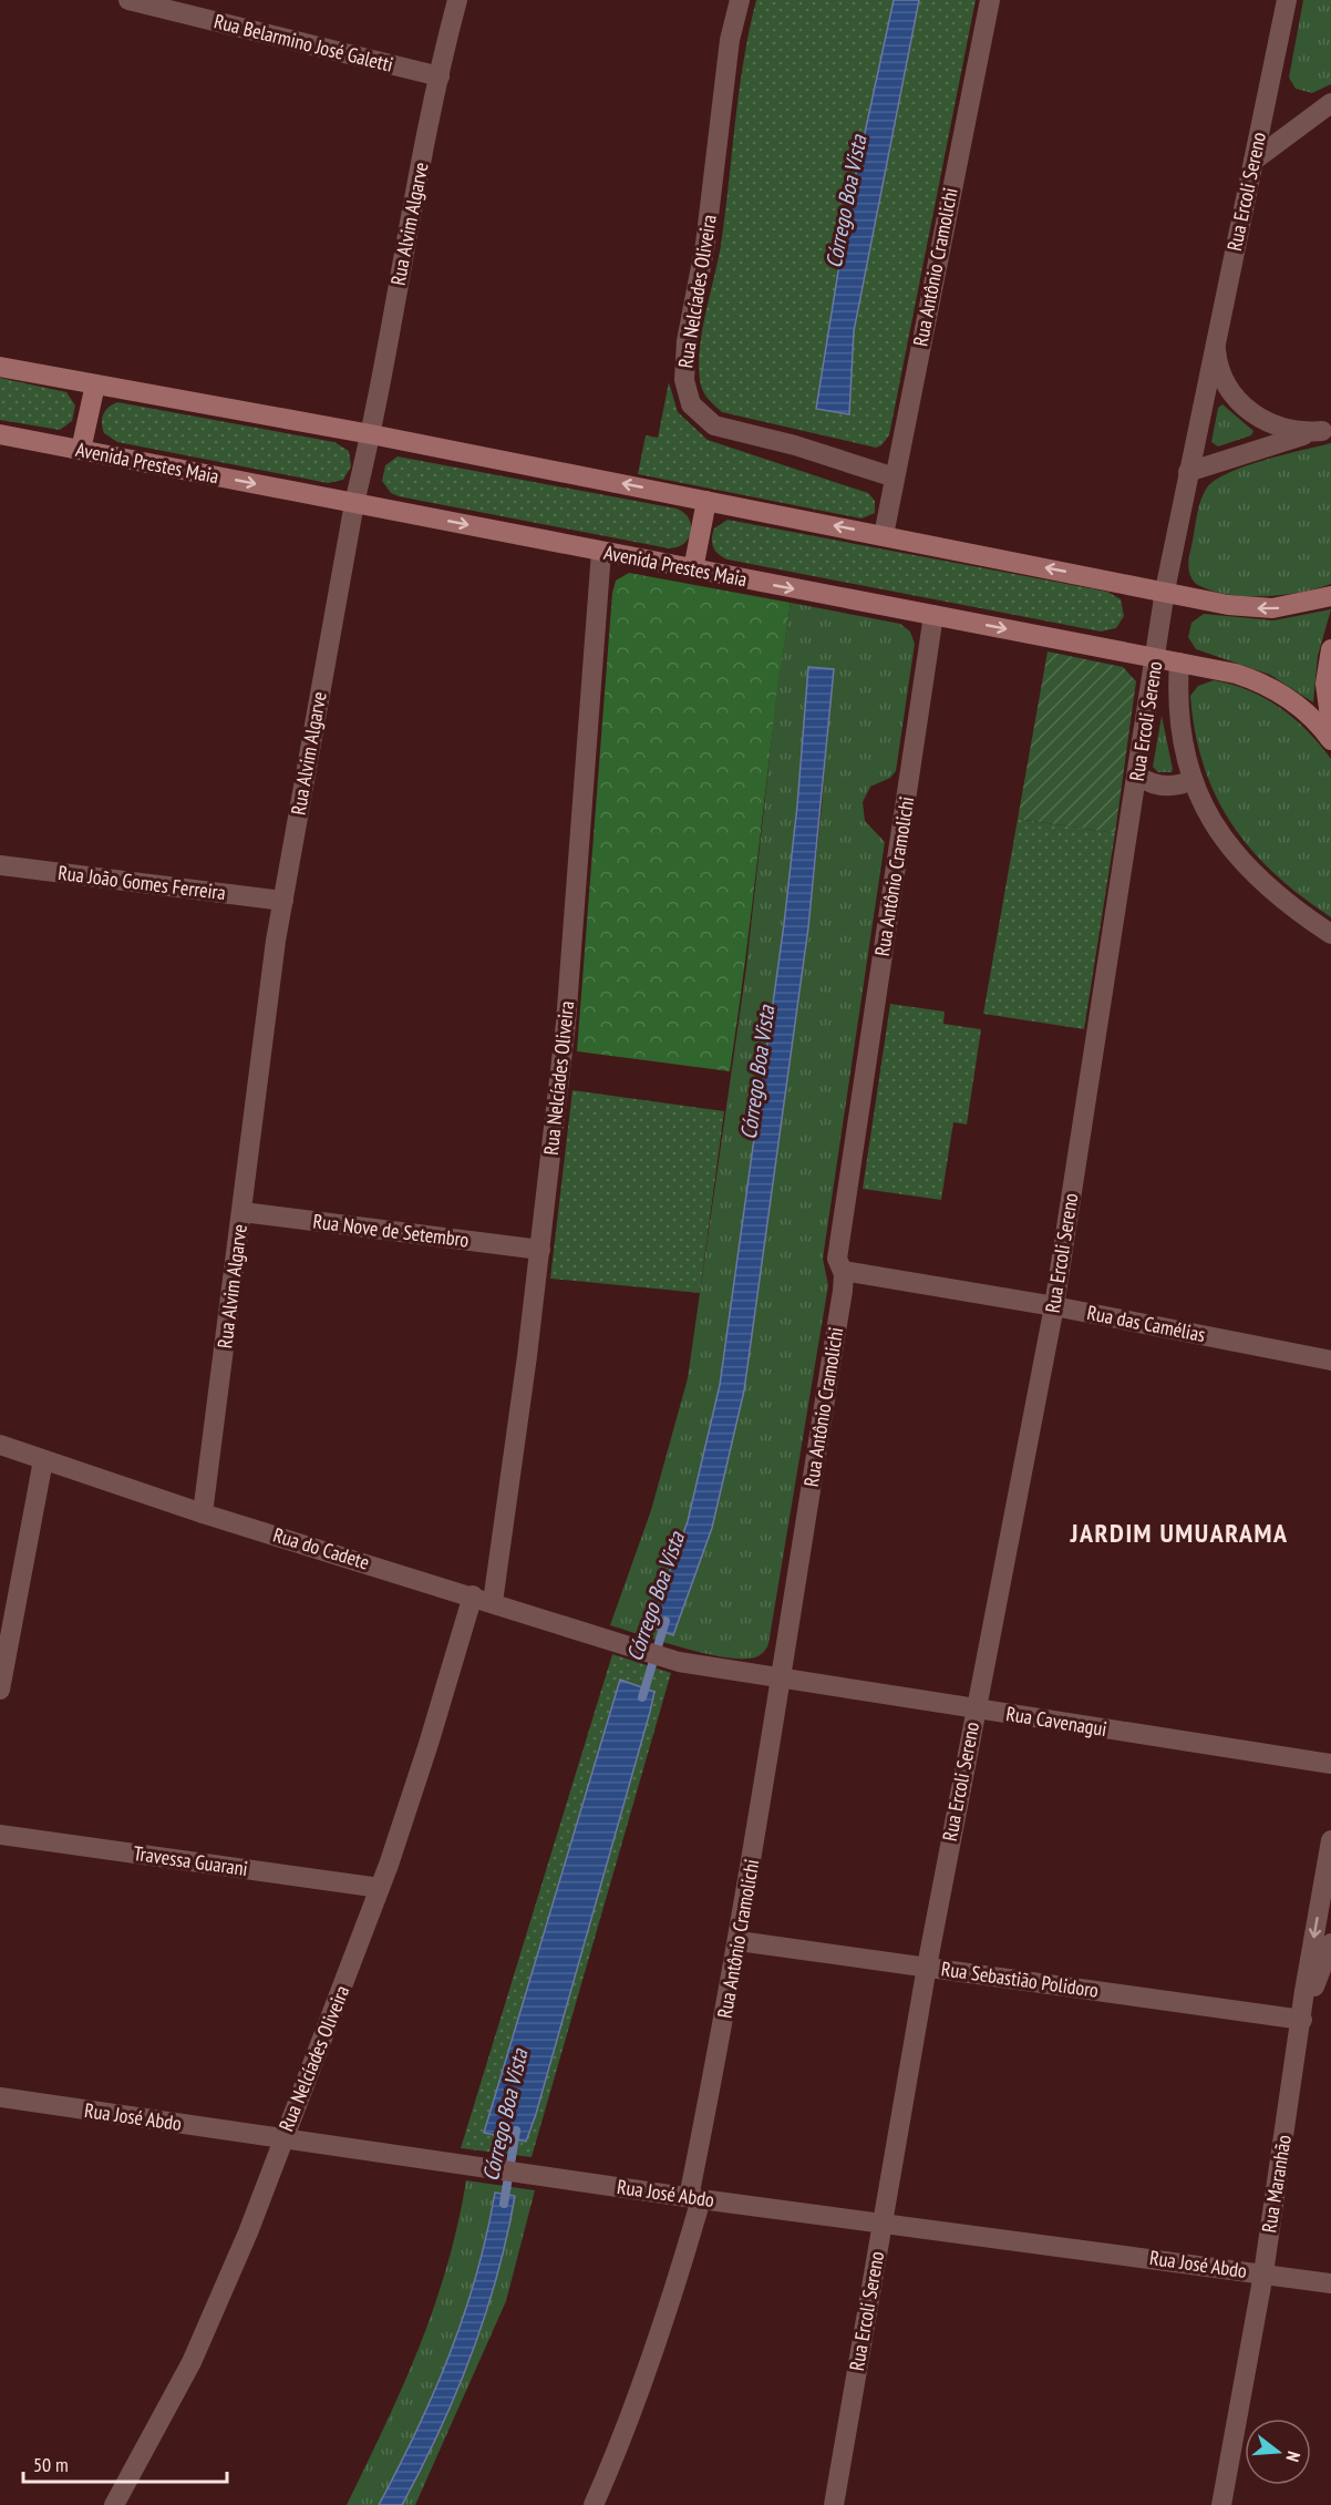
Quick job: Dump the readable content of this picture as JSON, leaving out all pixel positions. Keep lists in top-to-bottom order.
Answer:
{
  "streets": {
    "street": [
      "Rua Belarmino José Galetti",
      "Rua Ercoli Sereno",
      "Rua Alvim Algarve",
      "Rua Antônio Cramolichi",
      "Rua Nelcíades Oliveira",
      "Avenida Prestes Maia",
      "Rua João Gomes Ferreira",
      "Rua Nove de Setembro",
      "Rua das Camélias",
      "Rua do Cadete",
      "Rua Cavenagui",
      "Travessa Guarani",
      "Rua Sebastião Polidoro",
      "Rua José Abdo",
      "Rua Maranhão"
    ]
  },
  "crossings": [
    ["Rua Belarmino José Galetti", "Rua Alvim Algarve"],
    ["Rua Ercoli Sereno", "Avenida Prestes Maia"],
    ["Rua Ercoli Sereno", "Rua das Camélias"],
    ["Rua Ercoli Sereno", "Rua Cavenagui"],
    ["Rua Ercoli Sereno", "Rua Sebastião Polidoro"],
    ["Rua Ercoli Sereno", "Rua José Abdo"],
    ["Rua Alvim Algarve", "Avenida Prestes Maia"],
    ["Rua Alvim Algarve", "Rua João Gomes Ferreira"],
    ["Rua Alvim Algarve", "Rua Nove de Setembro"],
    ["Rua Alvim Algarve", "Rua do Cadete"],
    ["Rua Antônio Cramolichi", "Rua Nelcíades Oliveira"],
    ["Rua Antônio Cramolichi", "Avenida Prestes Maia"],
    ["Rua Antônio Cramolichi", "Rua das Camélias"],
    ["Rua Antônio Cramolichi", "Rua Cavenagui"],
    ["Rua Antônio Cramolichi", "Rua Sebastião Polidoro"],
    ["Rua Antônio Cramolichi", "Rua José Abdo"],
    ["Rua Nelcíades Oliveira", "Avenida Prestes Maia"],
    ["Rua Nelcíades Oliveira", "Rua Nove de Setembro"],
    ["Rua Nelcíades Oliveira", "Rua do Cadete"],
    ["Rua Nelcíades Oliveira", "Travessa Guarani"],
    ["Rua Nelcíades Oliveira", "Rua José Abdo"],
    ["Rua do Cadete", "Rua Cavenagui"],
    ["Rua Sebastião Polidoro", "Rua Maranhão"],
    ["Rua José Abdo", "Rua Maranhão"]
  ],
  "districts": ["JARDIM UMUARAMA"],
  "water": ["Córrego Boa Vista"],
  "scale_bar": "50 m",
  "north": "right"
}
